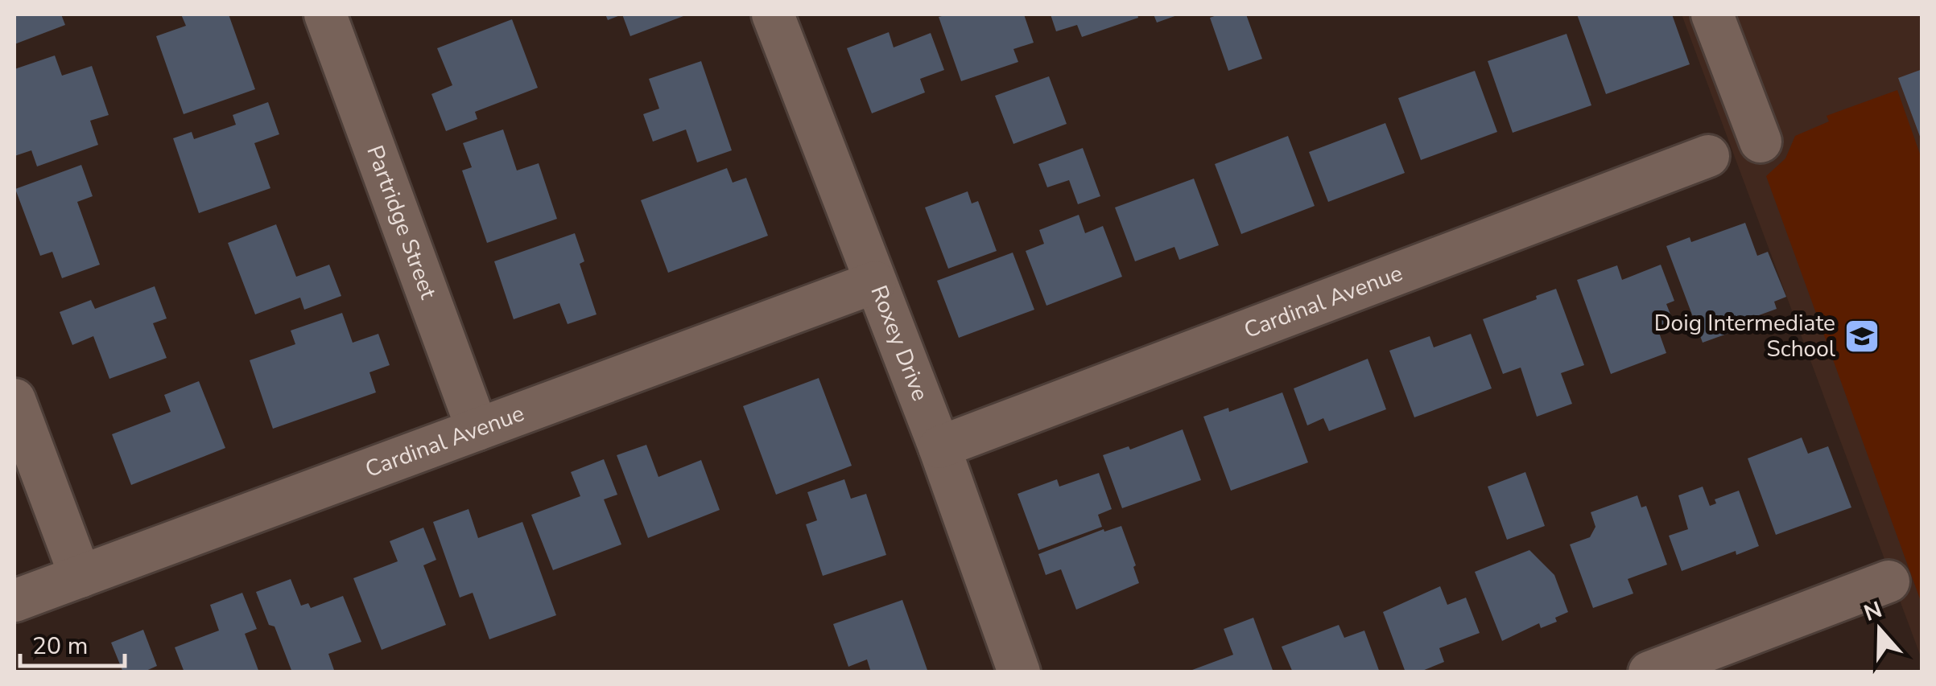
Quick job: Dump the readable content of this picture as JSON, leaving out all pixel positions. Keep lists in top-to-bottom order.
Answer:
{
  "streets": {
    "street": ["Partridge Street", "Cardinal Avenue", "Roxey Drive"]
  },
  "crossings": [
    ["Partridge Street", "Cardinal Avenue"],
    ["Cardinal Avenue", "Roxey Drive"]
  ],
  "places": {
    "school or university": ["Doig Intermediate School"]
  },
  "scale_bar": "20 m",
  "north": "top"
}
